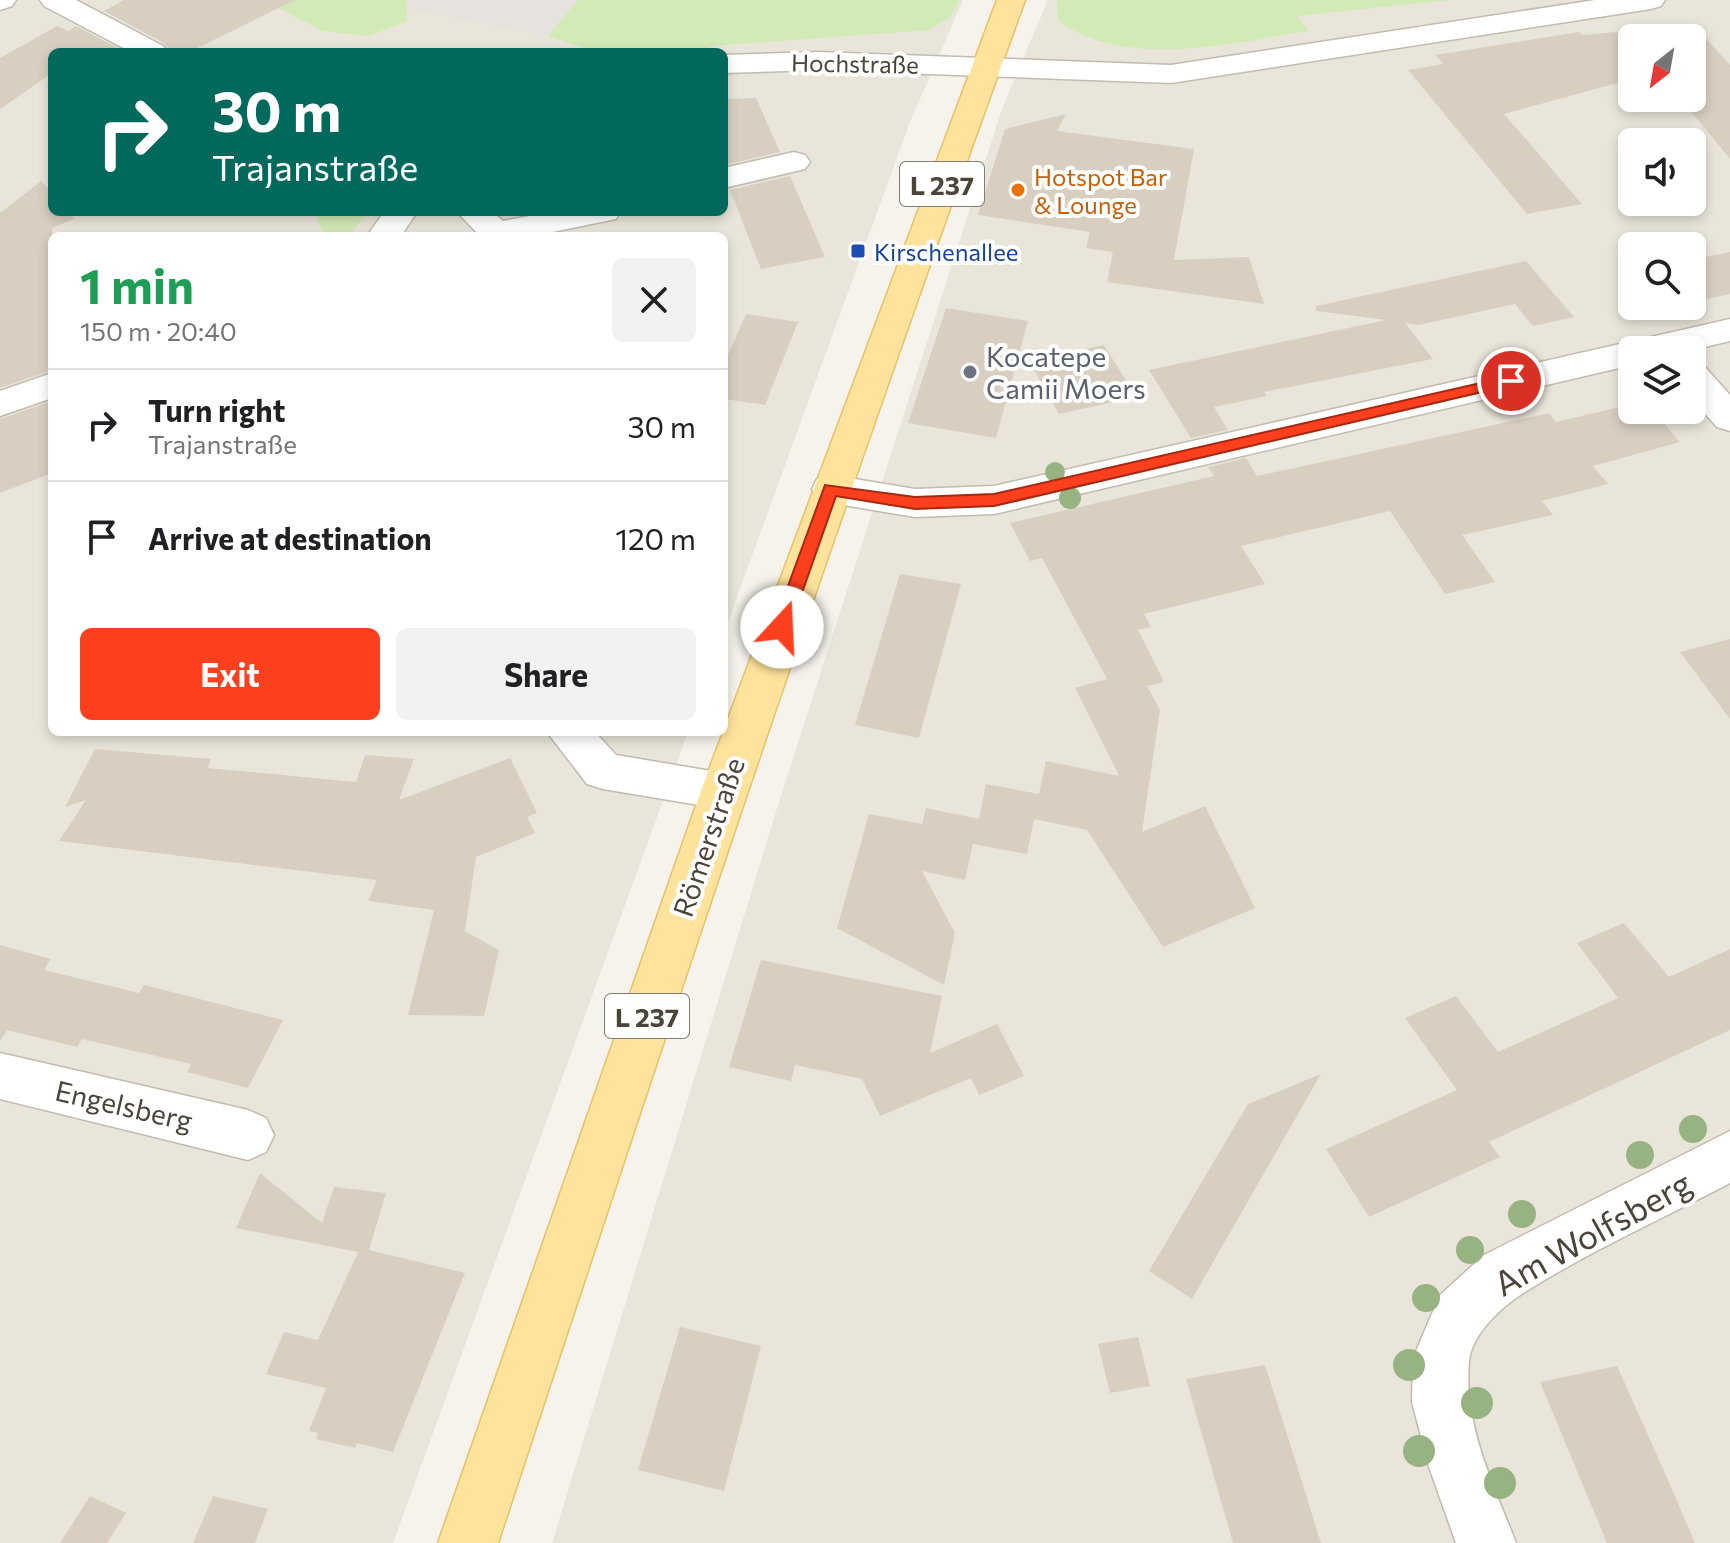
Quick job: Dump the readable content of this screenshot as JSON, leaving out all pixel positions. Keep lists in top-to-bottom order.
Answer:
{
  "streets": {
    "main road": ["L 237", "Römerstraße"],
    "street": ["Hochstraße", "Engelsberg", "Am Wolfsberg"]
  },
  "crossings": [
    ["Hochstraße", "Römerstraße"]
  ],
  "places": {
    "other": ["Hotspot Bar & Lounge", "Kocatepe Camii Moers"],
    "transit": ["Kirschenallee"]
  },
  "north": "bottom left",
  "page": {
    "turn": ["30 m", "Trajanstraße"],
    "heading": ["1 min", "150 m · 20:40"],
    "list": [
      {
        "name": "Turn right",
        "note": "Trajanstraße",
        "value": "30 m"
      },
      {
        "name": "Arrive at destination",
        "value": "120 m"
      }
    ],
    "buttons": ["Exit", "Share"]
  }
}
